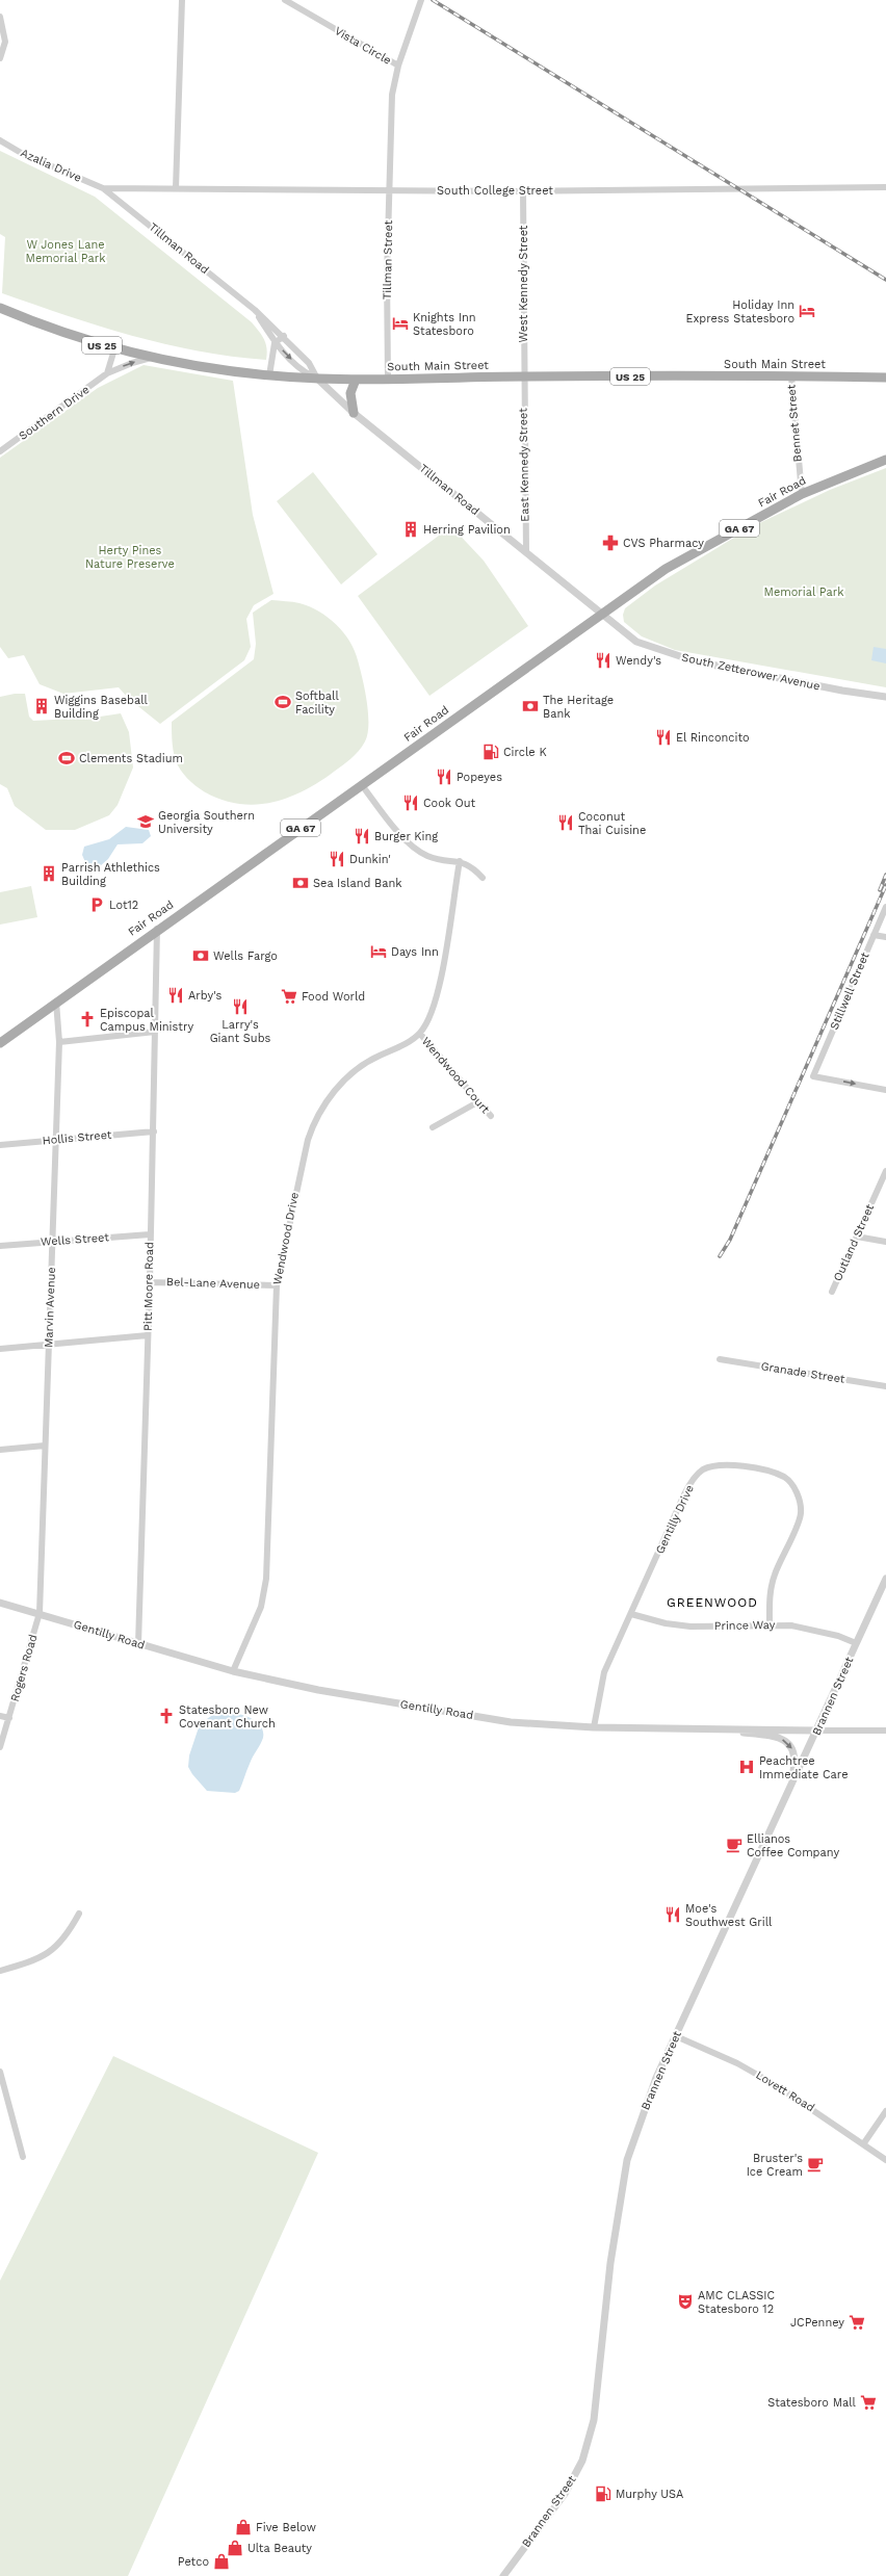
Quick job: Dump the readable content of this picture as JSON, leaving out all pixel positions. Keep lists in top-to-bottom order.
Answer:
{
  "streets": {
    "main road": [
      "US 25",
      "South Main Street",
      "Fair Road",
      "GA 67"
    ],
    "street": [
      "Vista Circle",
      "Azalia Drive",
      "South College Street",
      "Tillman Road",
      "Tillman Street",
      "West Kennedy Street",
      "Southern Drive",
      "Bennet Street",
      "East Kennedy Street",
      "South Zetterower Avenue",
      "Stillwell Street",
      "Wendwood Court",
      "Hollis Street",
      "Wendwood Drive",
      "Wells Street",
      "Outland Street",
      "Bel-Lane Avenue",
      "Pitt Moore Road",
      "Marvin Avenue",
      "Granade Street",
      "Gentilly Drive",
      "Prince Way",
      "Gentilly Road",
      "Rogers Road",
      "Brannen Street",
      "Lovett Road"
    ]
  },
  "crossings": [
    ["Vista Circle", "South College Street"],
    ["Vista Circle", "Tillman Street"],
    ["Azalia Drive", "South College Street"],
    ["Azalia Drive", "Tillman Road"],
    ["South College Street", "Tillman Road"],
    ["South College Street", "Tillman Street"],
    ["South College Street", "West Kennedy Street"],
    ["Tillman Road", "South Main Street"],
    ["Tillman Road", "East Kennedy Street"],
    ["Tillman Road", "Fair Road"],
    ["Tillman Road", "South Zetterower Avenue"],
    ["Tillman Street", "South Main Street"],
    ["West Kennedy Street", "South Main Street"],
    ["West Kennedy Street", "East Kennedy Street"],
    ["South Main Street", "Southern Drive"],
    ["South Main Street", "Bennet Street"],
    ["South Main Street", "East Kennedy Street"],
    ["Bennet Street", "Fair Road"],
    ["Fair Road", "South Zetterower Avenue"],
    ["Fair Road", "Pitt Moore Road"],
    ["Fair Road", "Marvin Avenue"],
    ["Wendwood Court", "Wendwood Drive"],
    ["Hollis Street", "Pitt Moore Road"],
    ["Hollis Street", "Marvin Avenue"],
    ["Wendwood Drive", "Bel-Lane Avenue"],
    ["Wendwood Drive", "Gentilly Road"],
    ["Wells Street", "Pitt Moore Road"],
    ["Wells Street", "Marvin Avenue"],
    ["Bel-Lane Avenue", "Pitt Moore Road"],
    ["Pitt Moore Road", "Gentilly Road"],
    ["Marvin Avenue", "Gentilly Road"],
    ["Marvin Avenue", "Rogers Road"],
    ["Gentilly Drive", "Prince Way"],
    ["Gentilly Drive", "Gentilly Road"],
    ["Prince Way", "Brannen Street"],
    ["Gentilly Road", "Rogers Road"],
    ["Gentilly Road", "Brannen Street"],
    ["Brannen Street", "Lovett Road"]
  ],
  "districts": ["GREENWOOD"],
  "parks": ["W Jones Lane Memorial Park", "Herty Pines Nature Preserve", "Memorial Park"],
  "places": {
    "hotel": ["Holiday Inn Express Statesboro", "Knights Inn Statesboro", "Days Inn"],
    "building": ["Herring Pavilion", "Wiggins Baseball Building", "Parrish Athlethics Building"],
    "pharmacy": ["CVS Pharmacy"],
    "restaurant": [
      "Wendy's",
      "El Rinconcito",
      "Popeyes",
      "Cook Out",
      "Coconut Thai Cuisine",
      "Burger King",
      "Dunkin'",
      "Arby's",
      "Larry's Giant Subs",
      "Moe's Southwest Grill"
    ],
    "sports": ["Softball Facility", "Clements Stadium"],
    "bank": ["The Heritage Bank", "Sea Island Bank", "Wells Fargo"],
    "fuel station": ["Circle K", "Murphy USA"],
    "school or university": ["Georgia Southern University"],
    "parking": ["Lot12"],
    "supermarket": ["Food World", "JCPenney", "Statesboro Mall"],
    "church": ["Episcopal Campus Ministry", "Statesboro New Covenant Church"],
    "hospital": ["Peachtree Immediate Care"],
    "cafe": ["Ellianos Coffee Company", "Bruster's Ice Cream"],
    "theatre": ["AMC CLASSIC Statesboro 12"],
    "shop": ["Five Below", "Ulta Beauty", "Petco"]
  }
}
